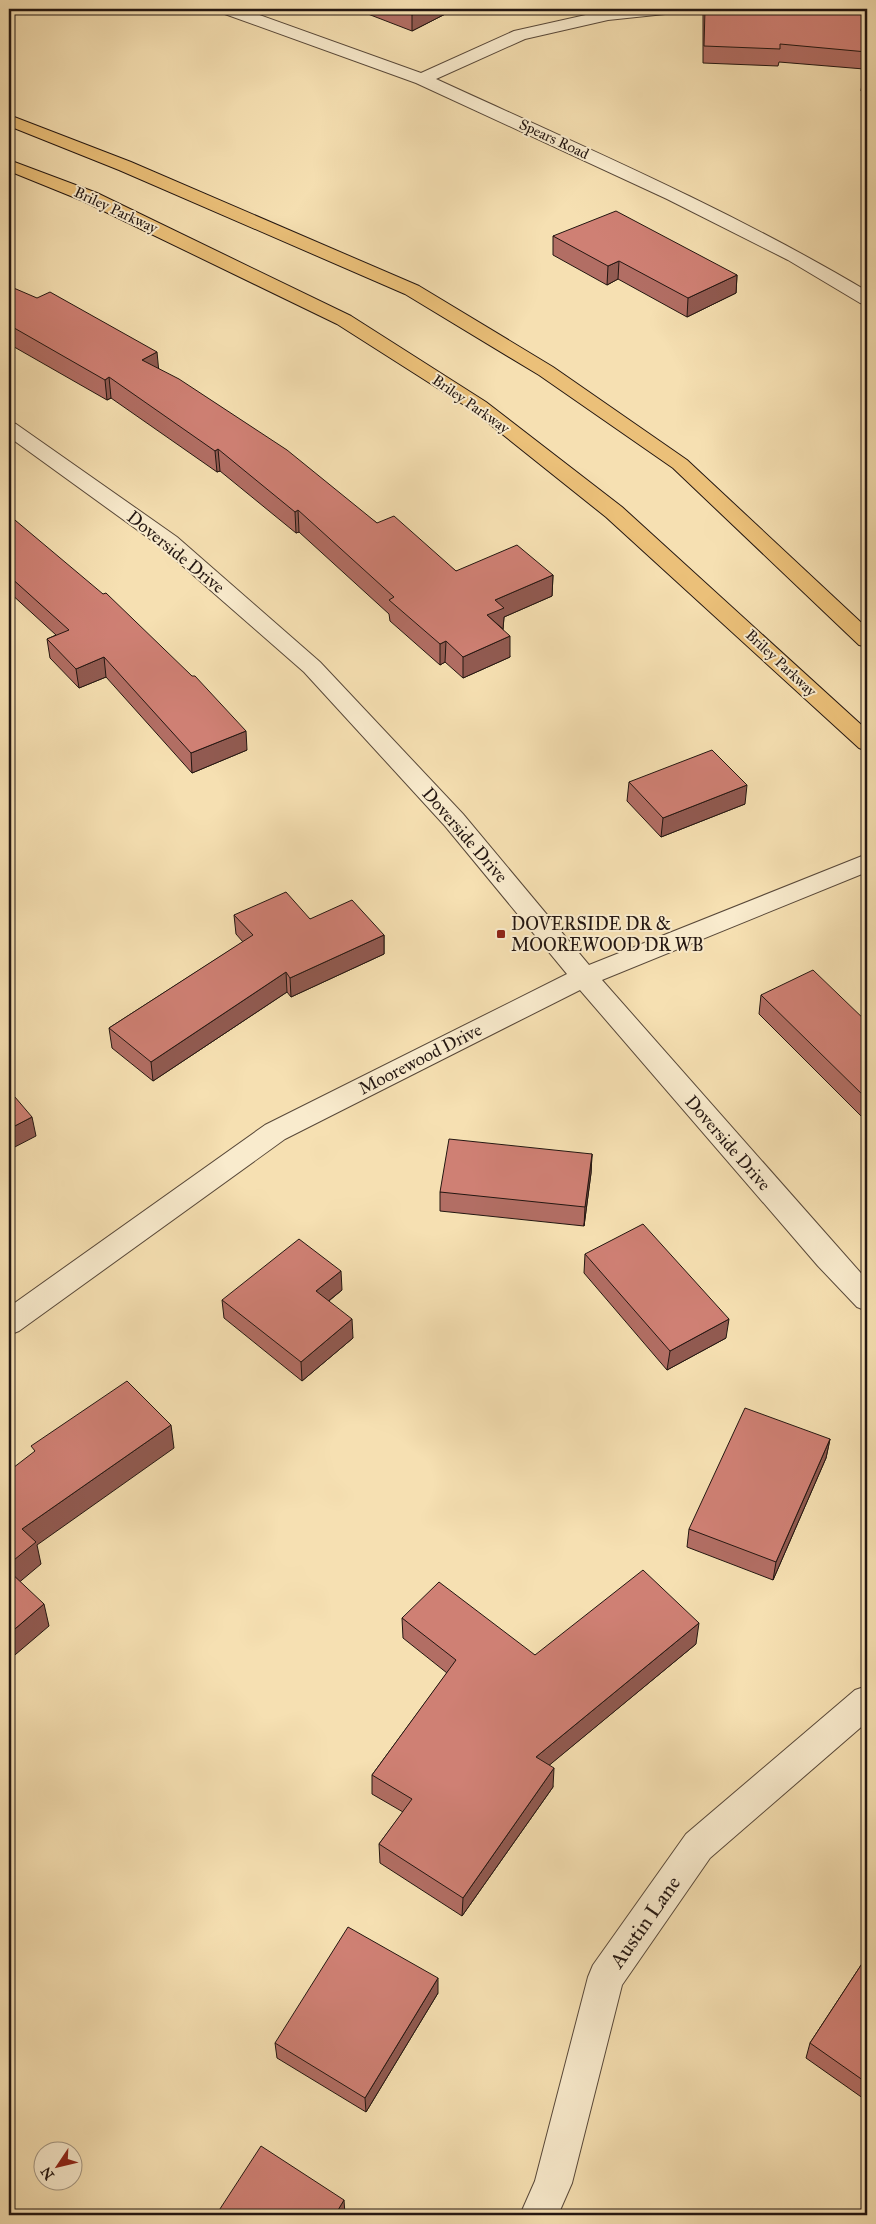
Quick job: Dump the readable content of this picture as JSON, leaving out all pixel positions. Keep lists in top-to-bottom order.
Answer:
{
  "streets": {
    "highway": ["Briley Parkway"],
    "street": [
      "Spears Road",
      "Doverside Drive",
      "Moorewood Drive",
      "Austin Lane"
    ]
  },
  "crossings": [
    ["Doverside Drive", "Moorewood Drive"]
  ],
  "places": {
    "transit": ["DOVERSIDE DR & MOOREWOOD DR WB"]
  },
  "north": "bottom left"
}
